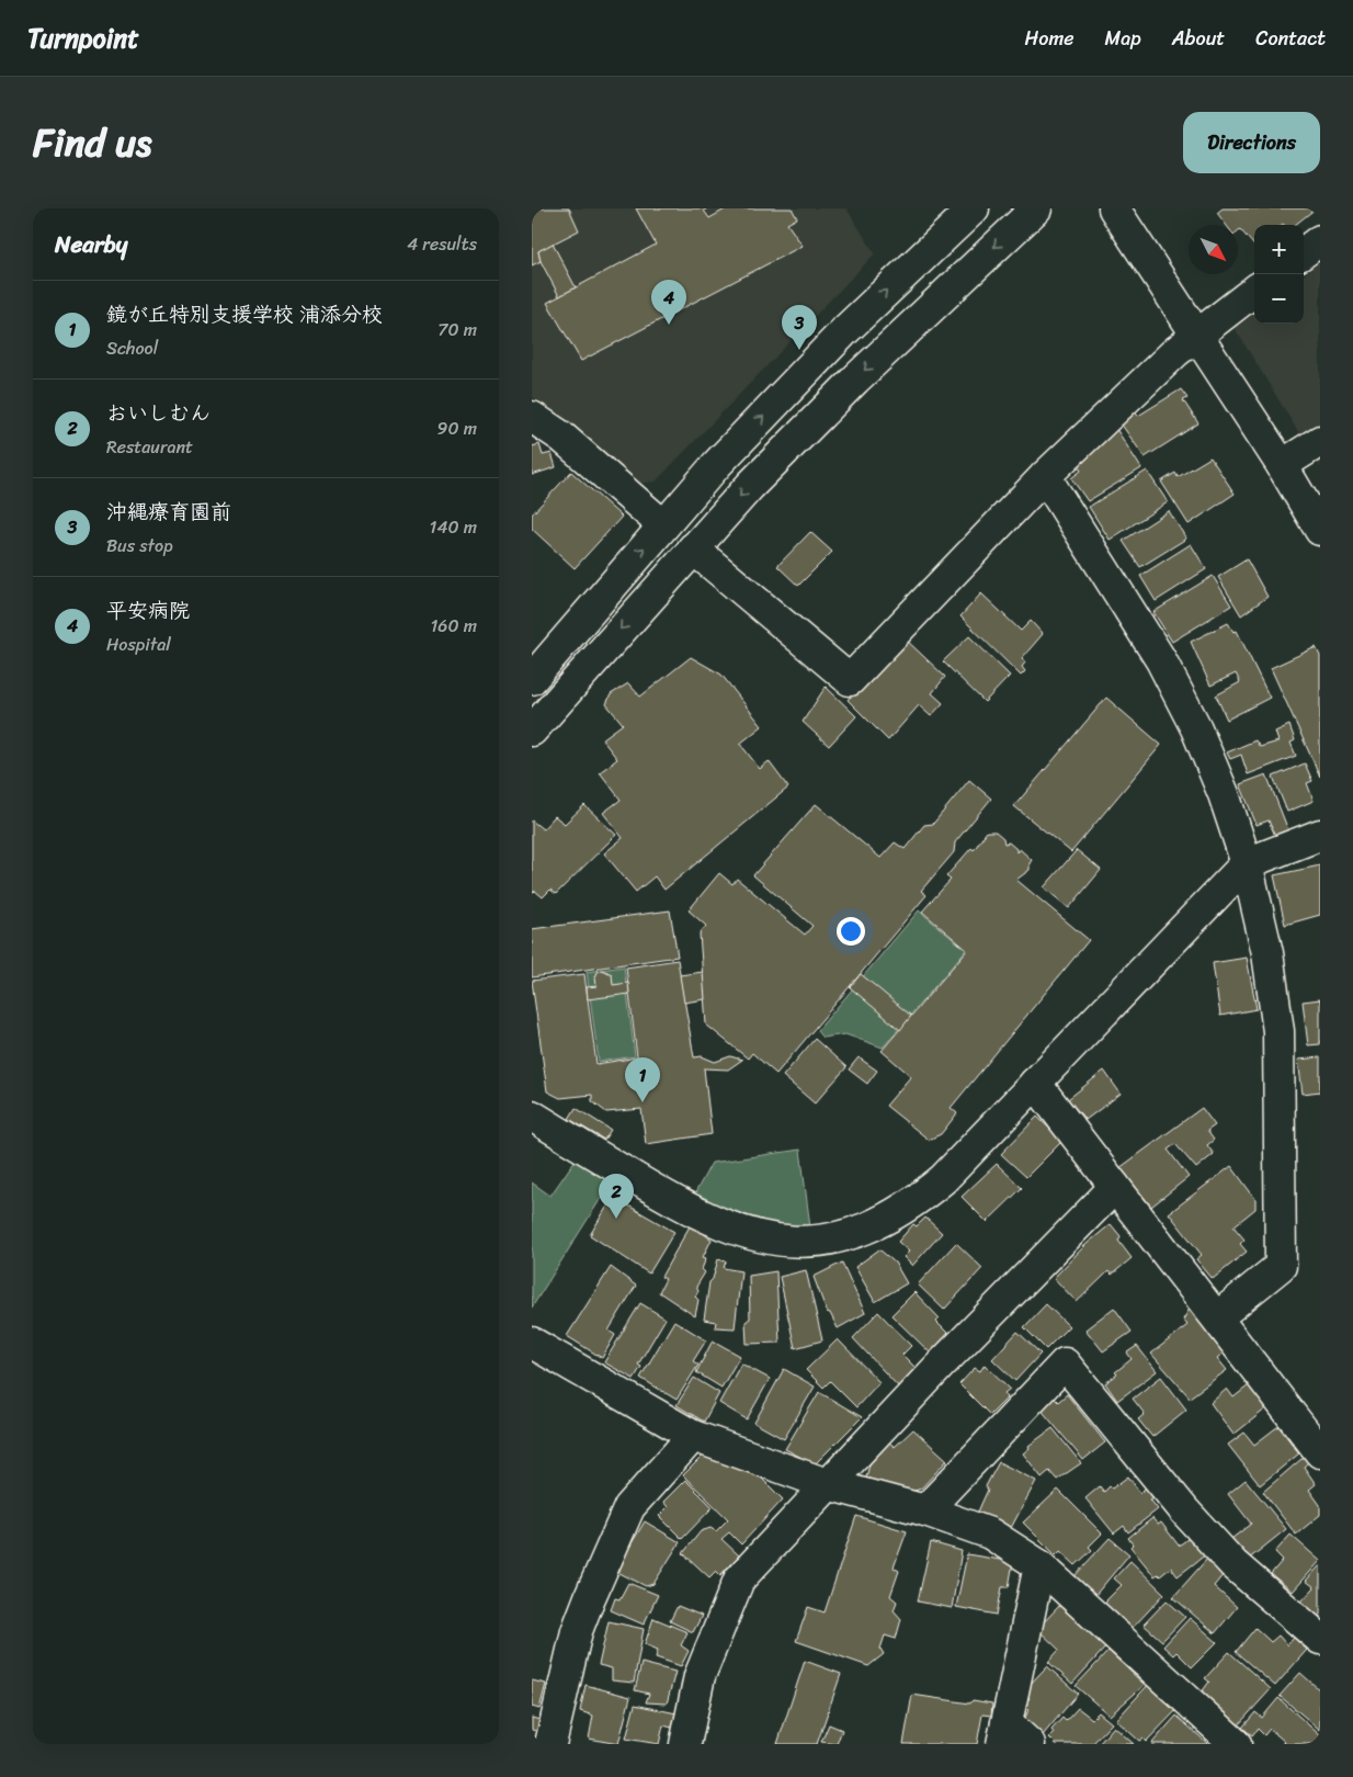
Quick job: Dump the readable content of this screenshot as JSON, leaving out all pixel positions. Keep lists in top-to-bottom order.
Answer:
{
  "north": "bottom right",
  "page": {
    "header": "Turnpoint",
    "nav": [
      "Home",
      "Map",
      "About",
      "Contact"
    ],
    "title": "Find us",
    "buttons": "Directions",
    "heading": ["Nearby", "4 results"],
    "map_buttons": ["+", "−"],
    "list": [
      {
        "mark": "1",
        "name": "鏡が丘特別支援学校 浦添分校",
        "note": "School",
        "value": "70 m"
      },
      {
        "mark": "2",
        "name": "おいしむん",
        "note": "Restaurant",
        "value": "90 m"
      },
      {
        "mark": "3",
        "name": "沖縄療育園前",
        "note": "Bus stop",
        "value": "140 m"
      },
      {
        "mark": "4",
        "name": "平安病院",
        "note": "Hospital",
        "value": "160 m"
      }
    ],
    "pins": [
      "4",
      "3",
      "1",
      "2"
    ]
  }
}
